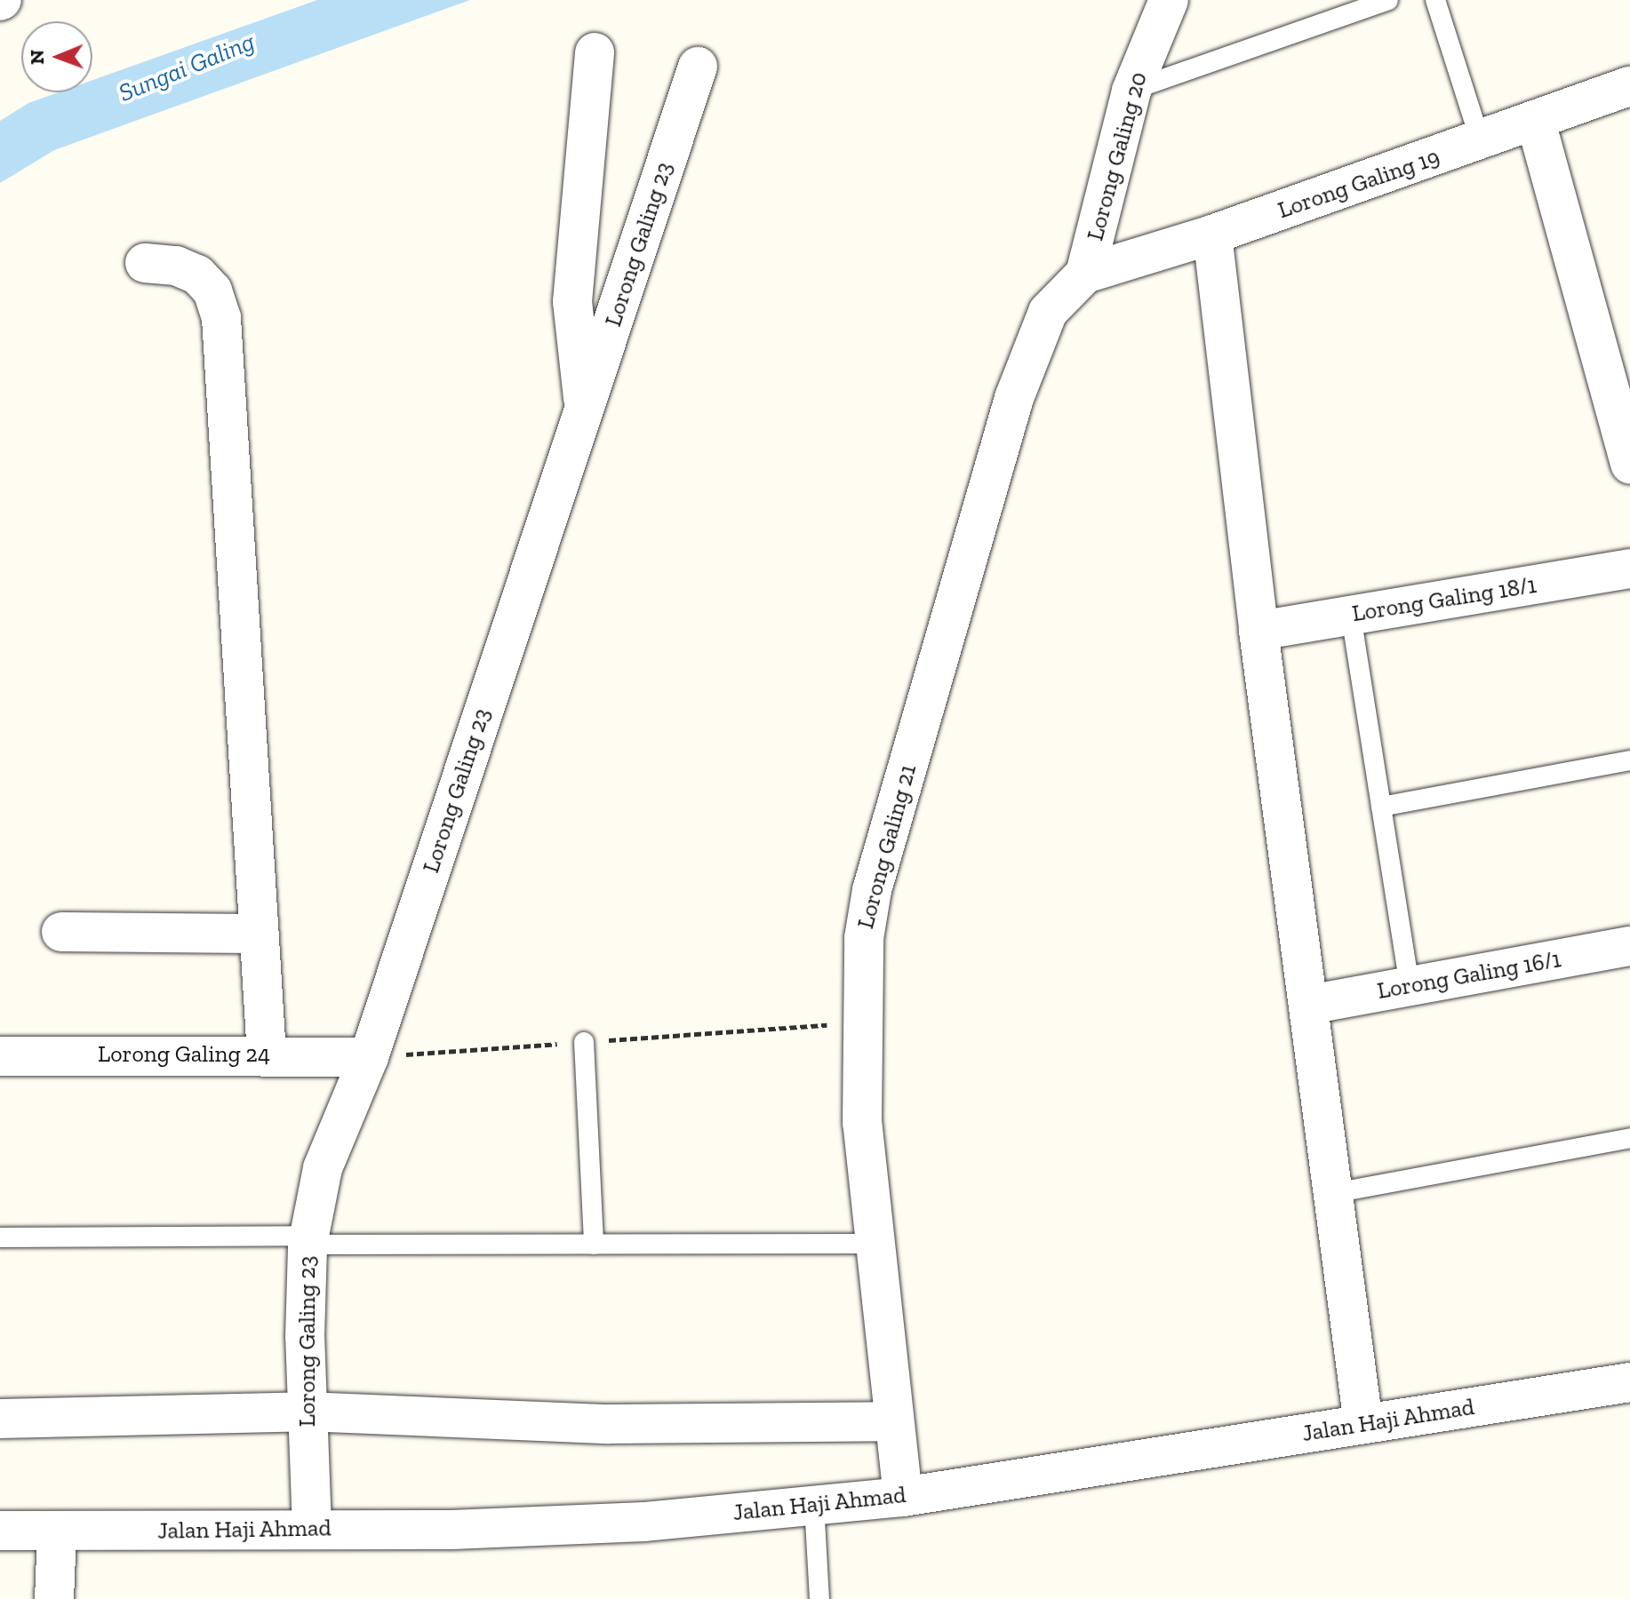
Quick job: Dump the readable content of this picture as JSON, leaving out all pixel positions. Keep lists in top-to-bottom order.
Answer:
{
  "streets": {
    "street": [
      "Lorong Galing 20",
      "Lorong Galing 19",
      "Lorong Galing 23",
      "Lorong Galing 18/1",
      "Lorong Galing 21",
      "Lorong Galing 16/1",
      "Lorong Galing 24",
      "Jalan Haji Ahmad"
    ]
  },
  "crossings": [
    ["Lorong Galing 20", "Lorong Galing 19"],
    ["Lorong Galing 20", "Lorong Galing 21"],
    ["Lorong Galing 19", "Lorong Galing 21"],
    ["Lorong Galing 23", "Lorong Galing 24"],
    ["Lorong Galing 23", "Jalan Haji Ahmad"],
    ["Lorong Galing 21", "Jalan Haji Ahmad"]
  ],
  "water": ["Sungai Galing"],
  "north": "left"
}
